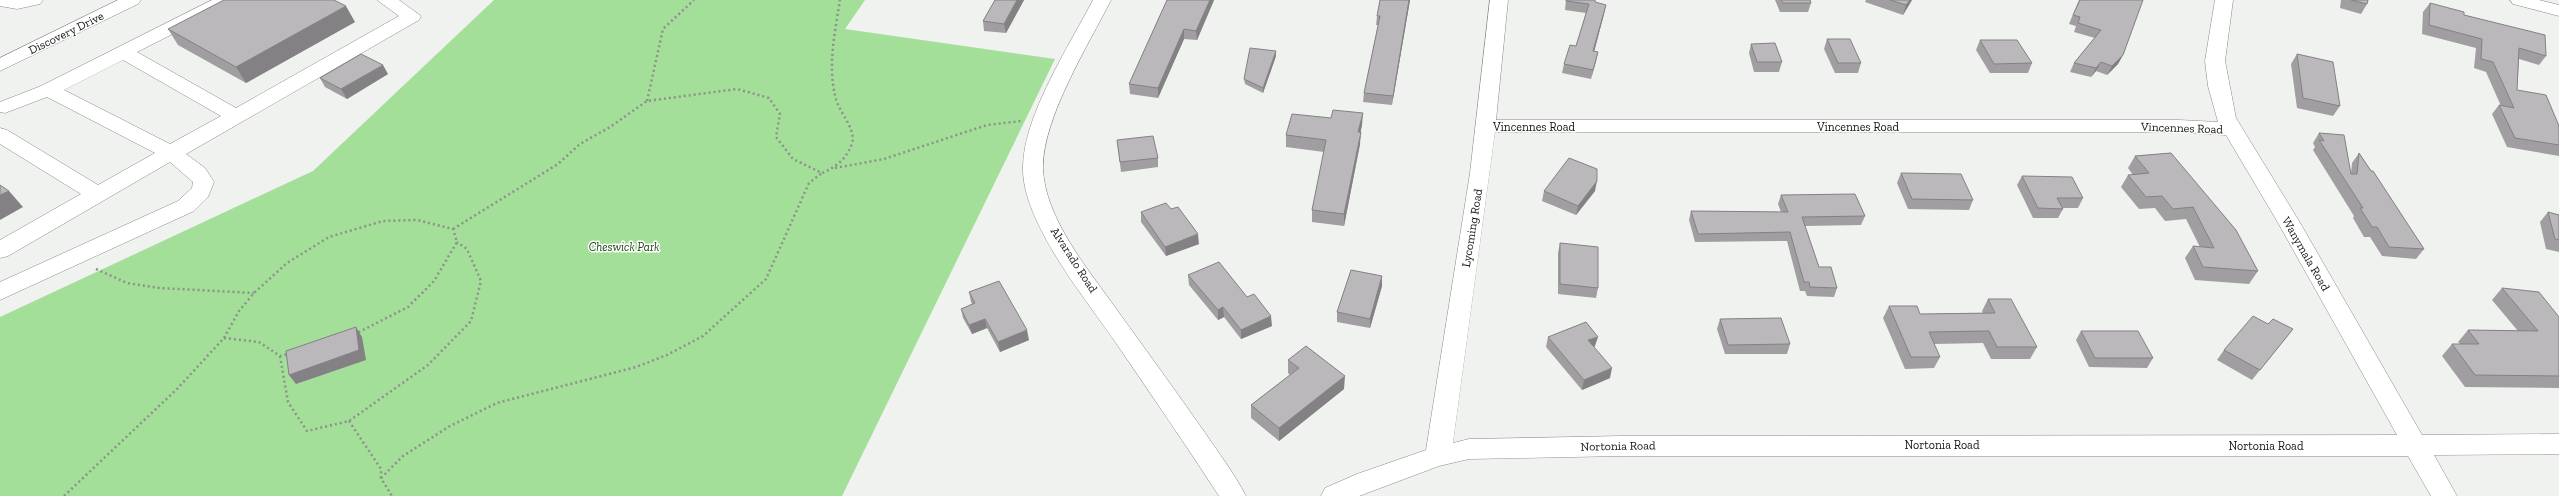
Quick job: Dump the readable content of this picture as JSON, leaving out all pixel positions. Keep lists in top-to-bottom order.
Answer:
{
  "streets": {
    "street": [
      "Discovery Drive",
      "Vincennes Road",
      "Lycoming Road",
      "Wanymala Road",
      "Alvarado Road",
      "Nortonia Road"
    ]
  },
  "crossings": [
    ["Vincennes Road", "Lycoming Road"],
    ["Vincennes Road", "Wanymala Road"],
    ["Lycoming Road", "Nortonia Road"],
    ["Wanymala Road", "Nortonia Road"]
  ],
  "parks": ["Cheswick Park"]
}
